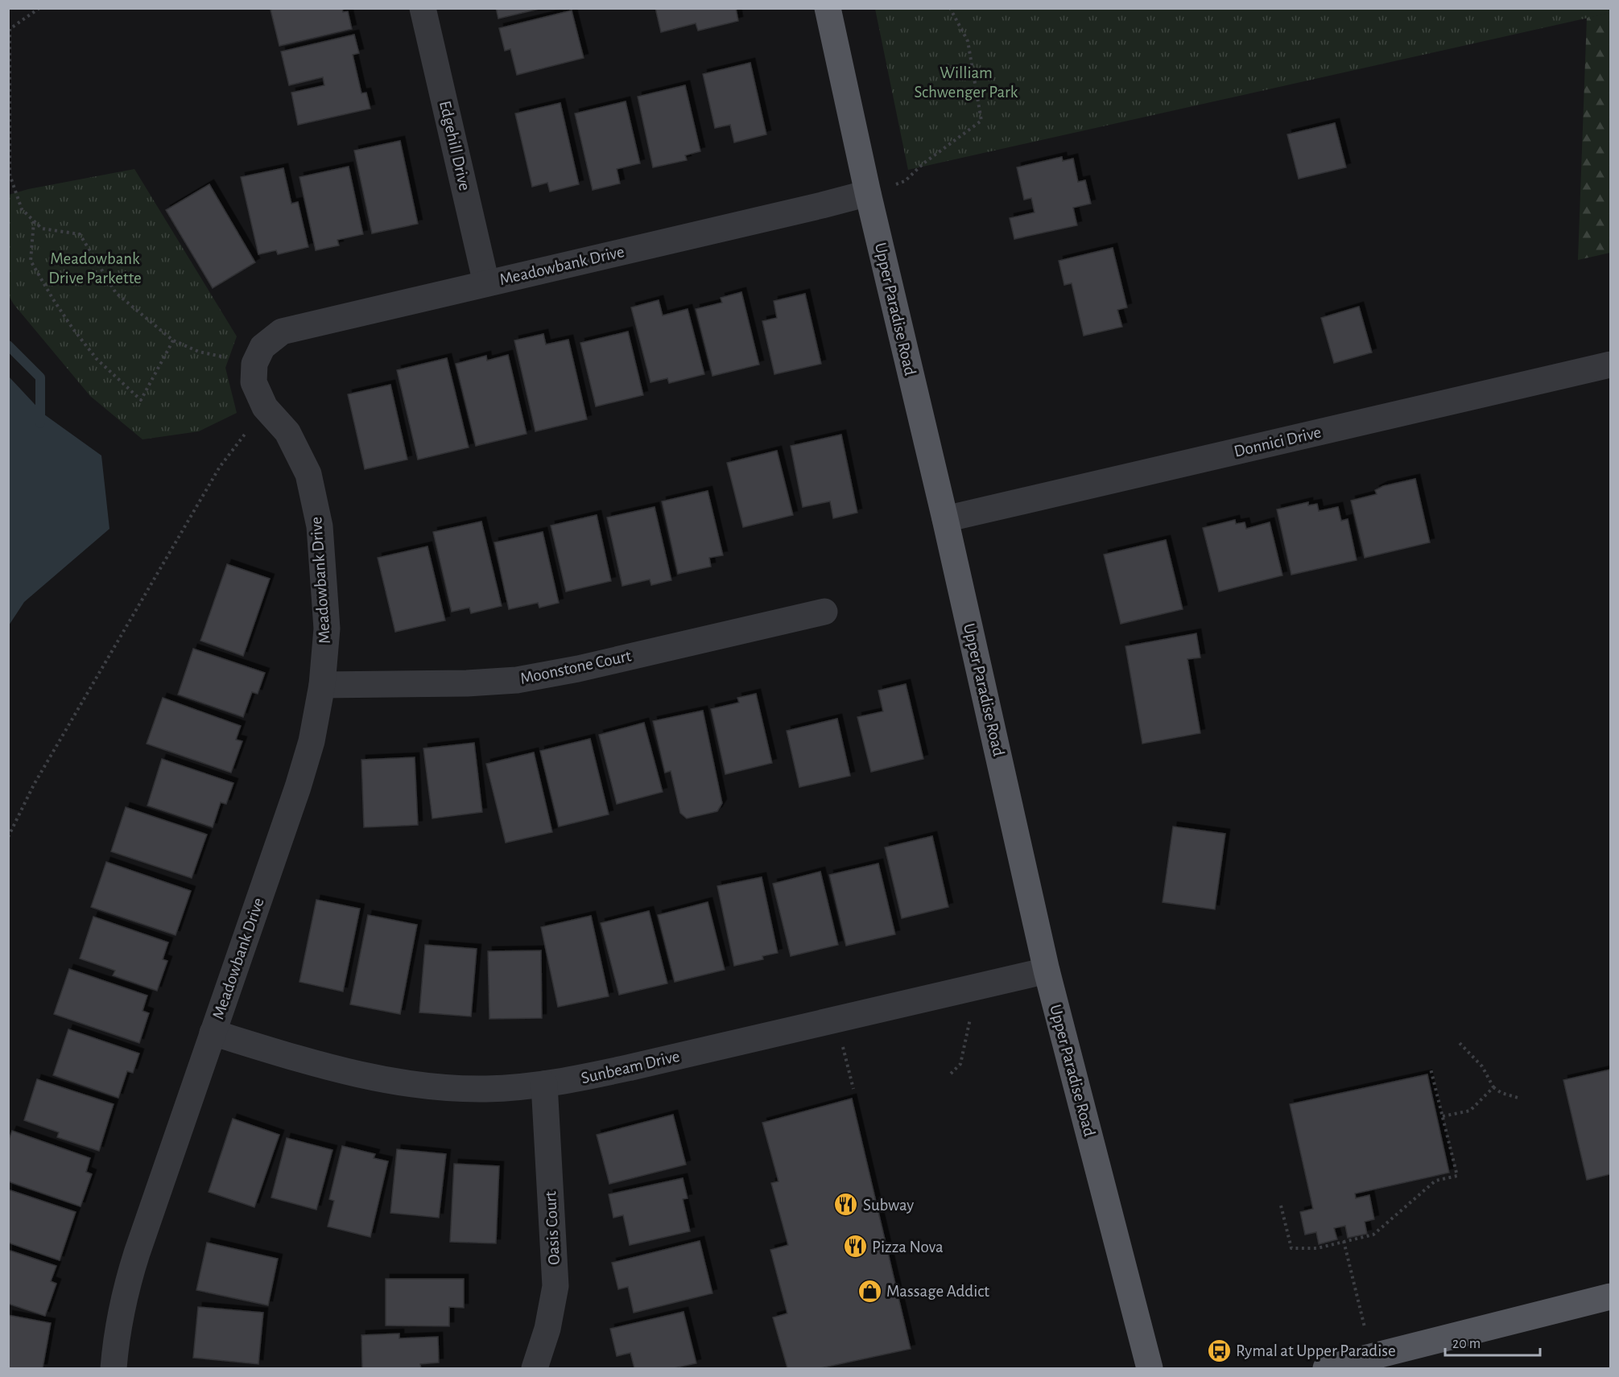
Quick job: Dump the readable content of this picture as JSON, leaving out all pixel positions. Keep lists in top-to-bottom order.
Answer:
{
  "streets": {
    "main road": ["Upper Paradise Road"],
    "street": [
      "Edgehill Drive",
      "Meadowbank Drive",
      "Donnici Drive",
      "Moonstone Court",
      "Sunbeam Drive",
      "Oasis Court"
    ]
  },
  "crossings": [
    ["Edgehill Drive", "Meadowbank Drive"],
    ["Meadowbank Drive", "Upper Paradise Road"],
    ["Meadowbank Drive", "Moonstone Court"],
    ["Meadowbank Drive", "Sunbeam Drive"],
    ["Upper Paradise Road", "Donnici Drive"],
    ["Upper Paradise Road", "Sunbeam Drive"],
    ["Sunbeam Drive", "Oasis Court"]
  ],
  "parks": ["William Schwenger Park", "Meadowbank Drive Parkette"],
  "places": {
    "restaurant": ["Subway", "Pizza Nova"],
    "shop": ["Massage Addict"],
    "bus stop": ["Rymal at Upper Paradise"]
  },
  "scale_bar": "20 m"
}
